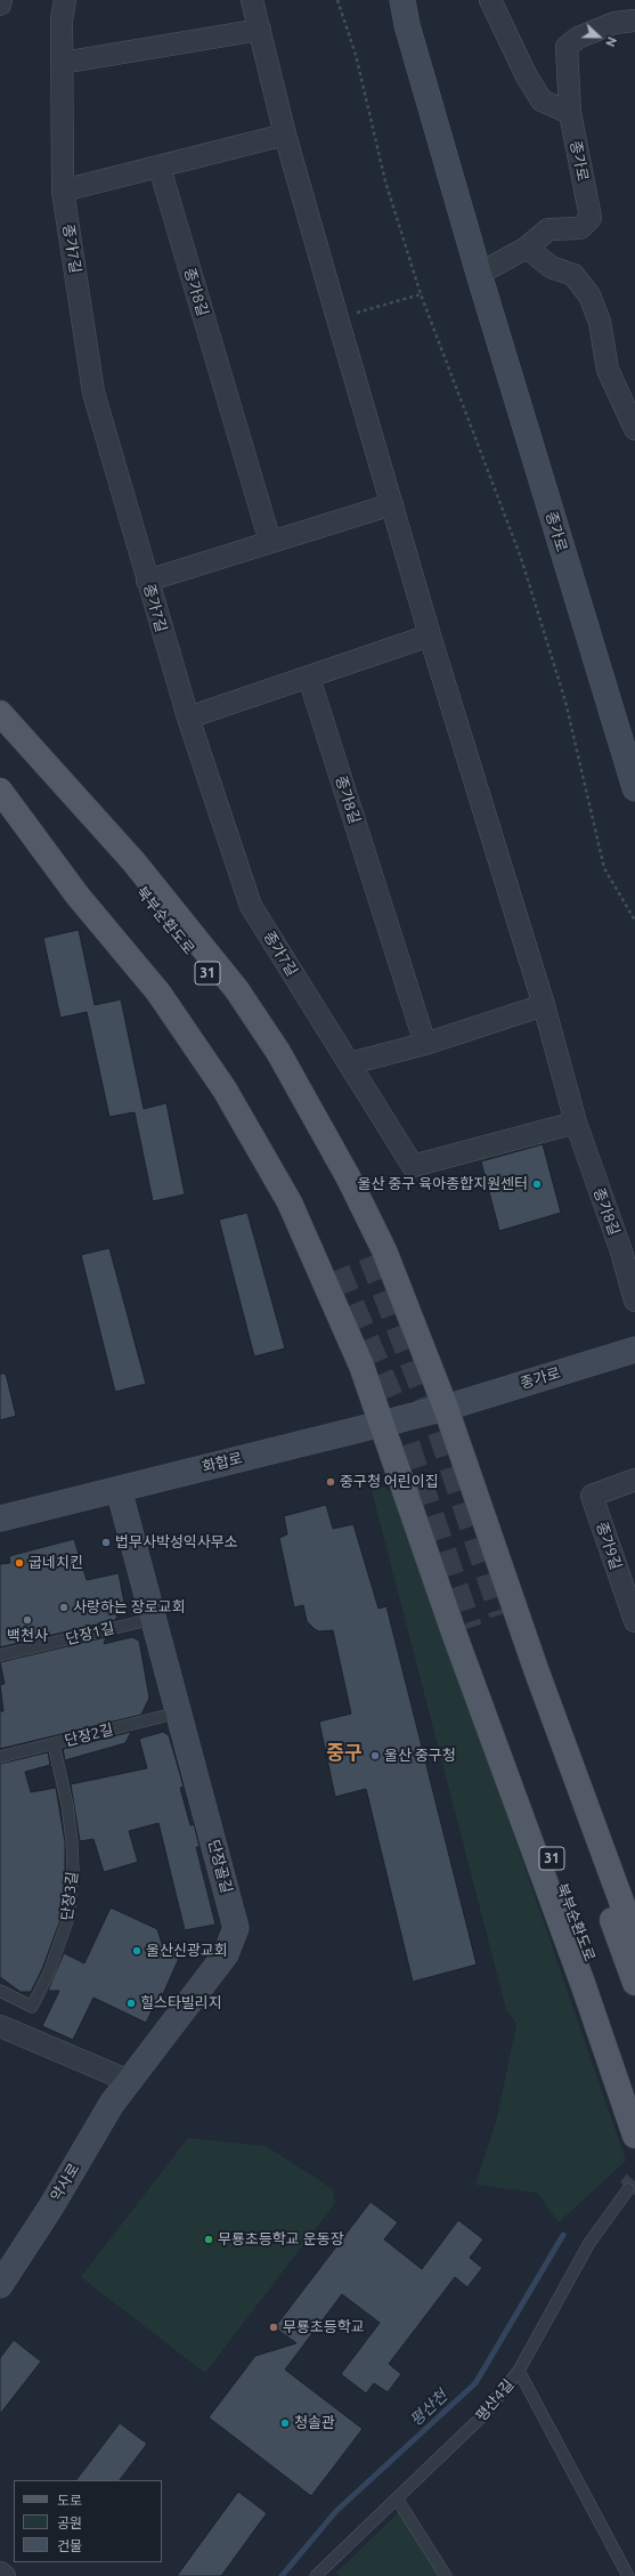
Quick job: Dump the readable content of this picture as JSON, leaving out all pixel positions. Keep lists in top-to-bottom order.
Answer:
{
  "streets": {
    "main road": [
      "종가로",
      "북부순환도로",
      "31",
      "화합로",
      "단장골길",
      "약사로"
    ],
    "street": ["종가7길", "종가8길", "종가9길"],
    "lane": [
      "단장1길",
      "단장2길",
      "단장3길",
      "평산4길"
    ]
  },
  "crossings": [
    ["종가로", "화합로"],
    ["종가7길", "종가8길"],
    ["화합로", "단장골길"],
    ["단장1길", "단장골길"],
    ["단장2길", "단장골길"],
    ["단장2길", "단장3길"],
    ["단장골길", "약사로"]
  ],
  "districts": ["중구"],
  "water": ["평산천"],
  "places": [
    "울산 중구 육아종합지원센터",
    "중구청 어린이집",
    "법무사박성익사무소",
    "굽네치킨",
    "사랑하는 장로교회",
    "백천사",
    "울산 중구청",
    "울산신광교회",
    "힐스타빌리지",
    "무룡초등학교 운동장",
    "무룡초등학교",
    "청솔관"
  ],
  "legend": ["도로", "공원", "건물"],
  "north": "right"
}
